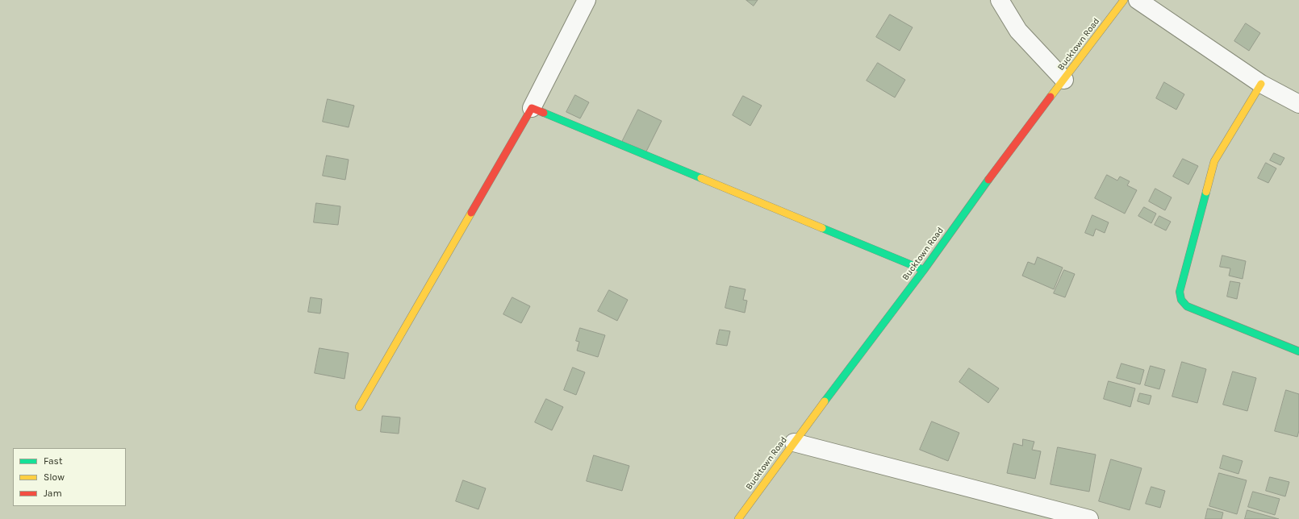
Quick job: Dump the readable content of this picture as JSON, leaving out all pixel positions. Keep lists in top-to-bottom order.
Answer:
{
  "streets": {
    "street": ["Bucktown Road"]
  },
  "legend": ["Fast", "Slow", "Jam"]
}
